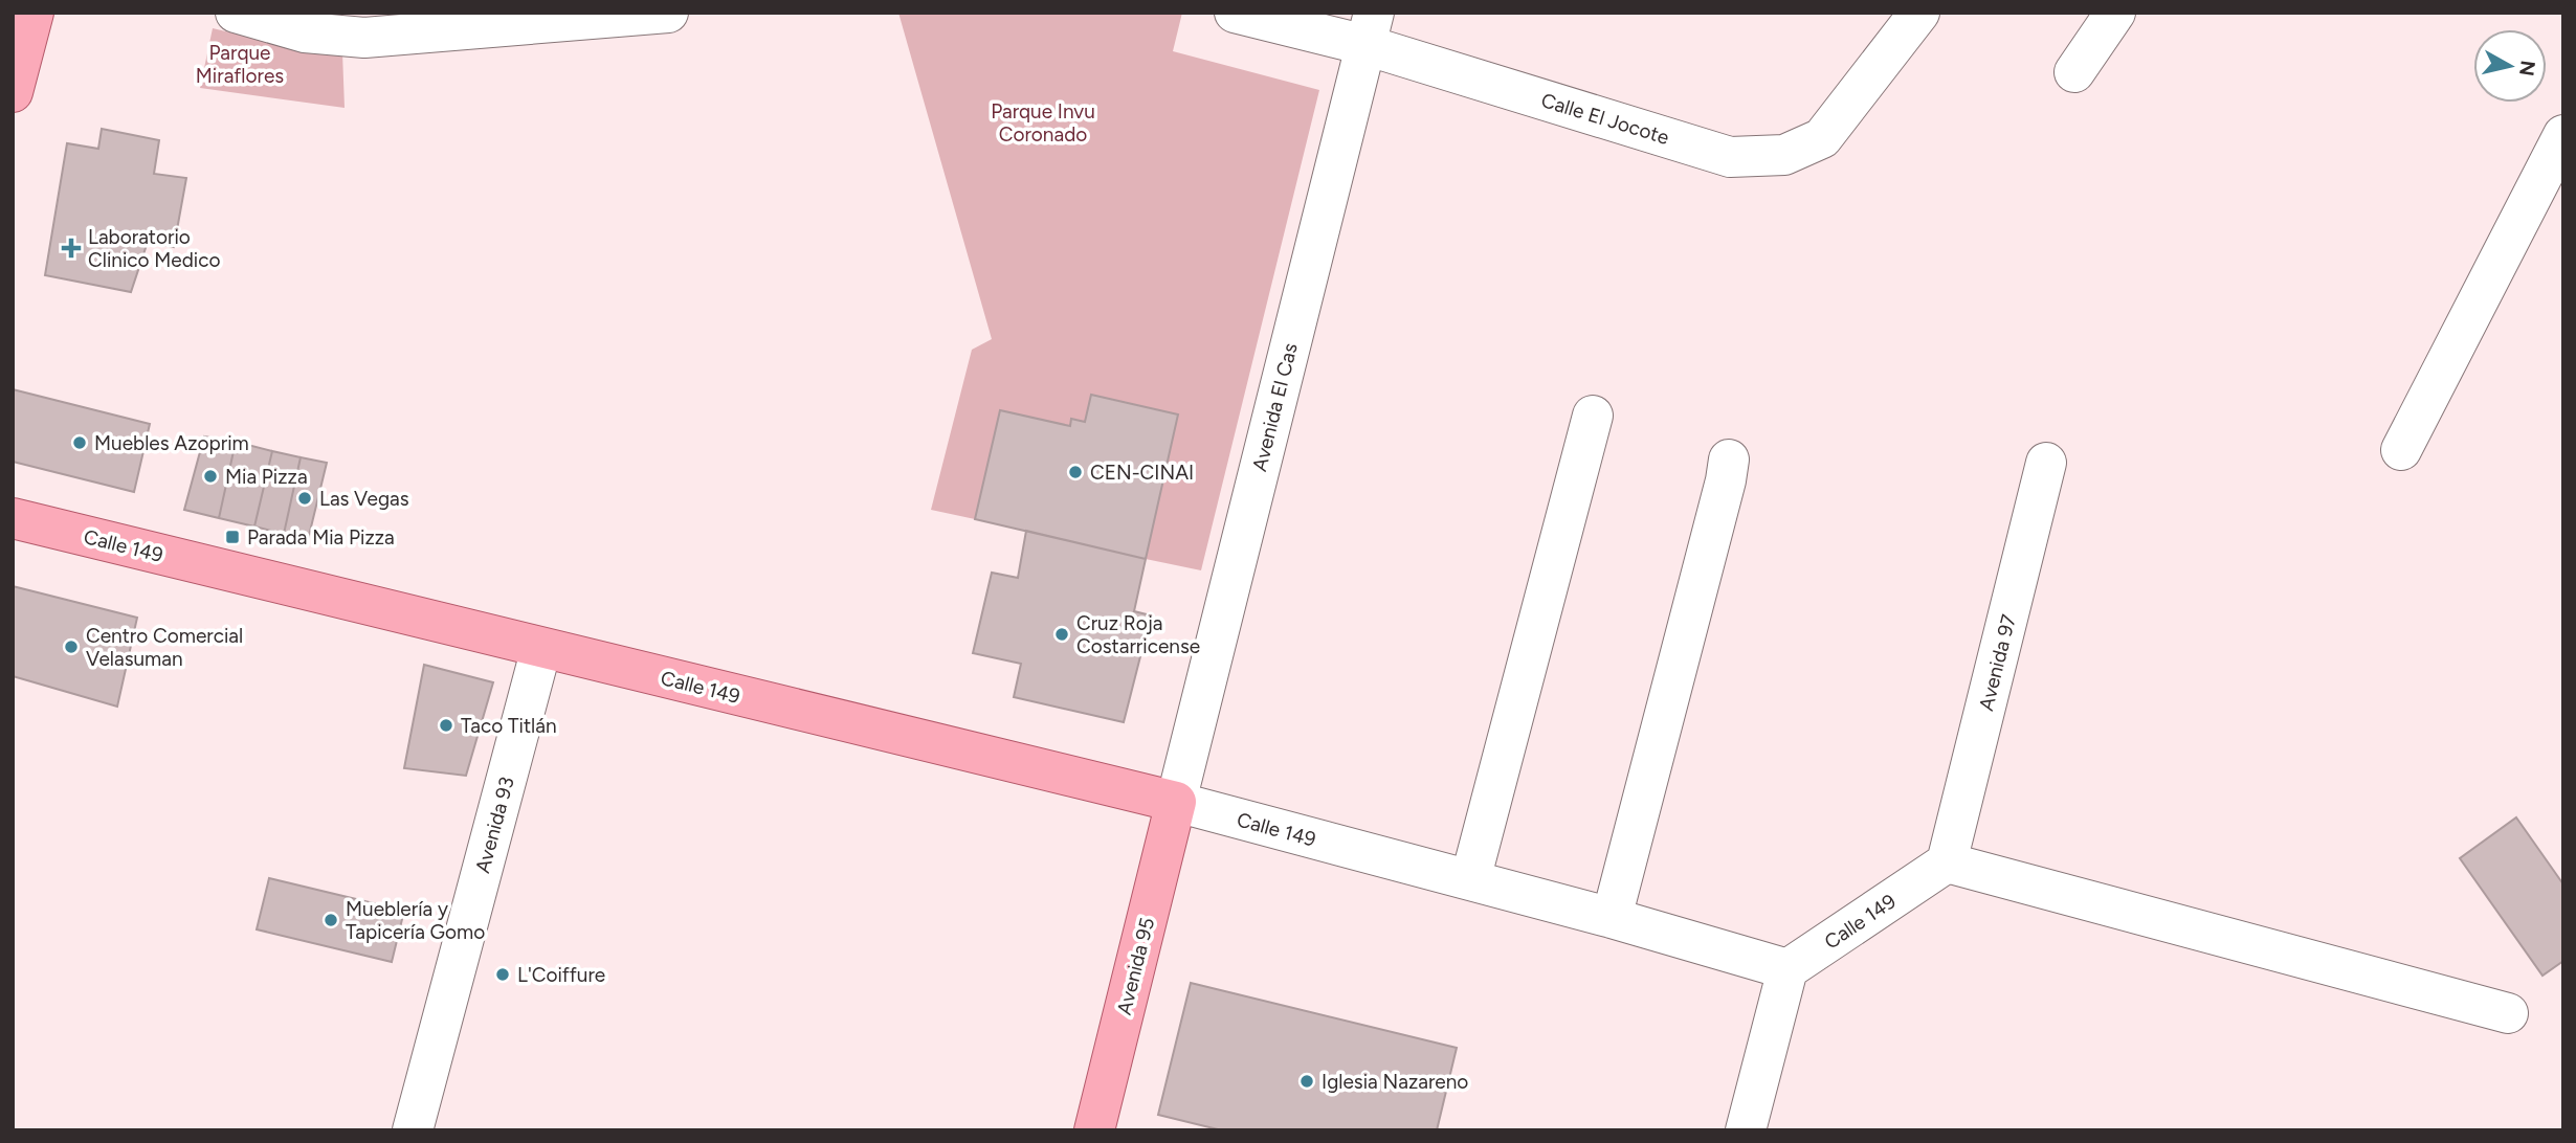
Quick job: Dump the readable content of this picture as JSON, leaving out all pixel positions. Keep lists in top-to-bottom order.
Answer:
{
  "streets": {
    "main road": ["Calle 149", "Avenida 95"],
    "street": [
      "Calle El Jocote",
      "Avenida El Cas",
      "Avenida 97",
      "Avenida 93"
    ]
  },
  "crossings": [
    ["Calle El Jocote", "Avenida El Cas"],
    ["Avenida El Cas", "Calle 149"],
    ["Avenida El Cas", "Avenida 95"],
    ["Calle 149", "Avenida 97"],
    ["Calle 149", "Avenida 93"],
    ["Calle 149", "Avenida 95"]
  ],
  "parks": ["Parque Miraflores", "Parque Invu Coronado"],
  "places": {
    "health": ["Laboratorio Clinico Medico"],
    "other": [
      "Muebles Azoprim",
      "CEN-CINAI",
      "Mia Pizza",
      "Las Vegas",
      "Cruz Roja Costarricense",
      "Centro Comercial Velasuman",
      "Taco Titlán",
      "Mueblería y Tapicería Gomo",
      "L'Coiffure",
      "Iglesia Nazareno"
    ],
    "transit": ["Parada Mia Pizza"]
  },
  "north": "right"
}
